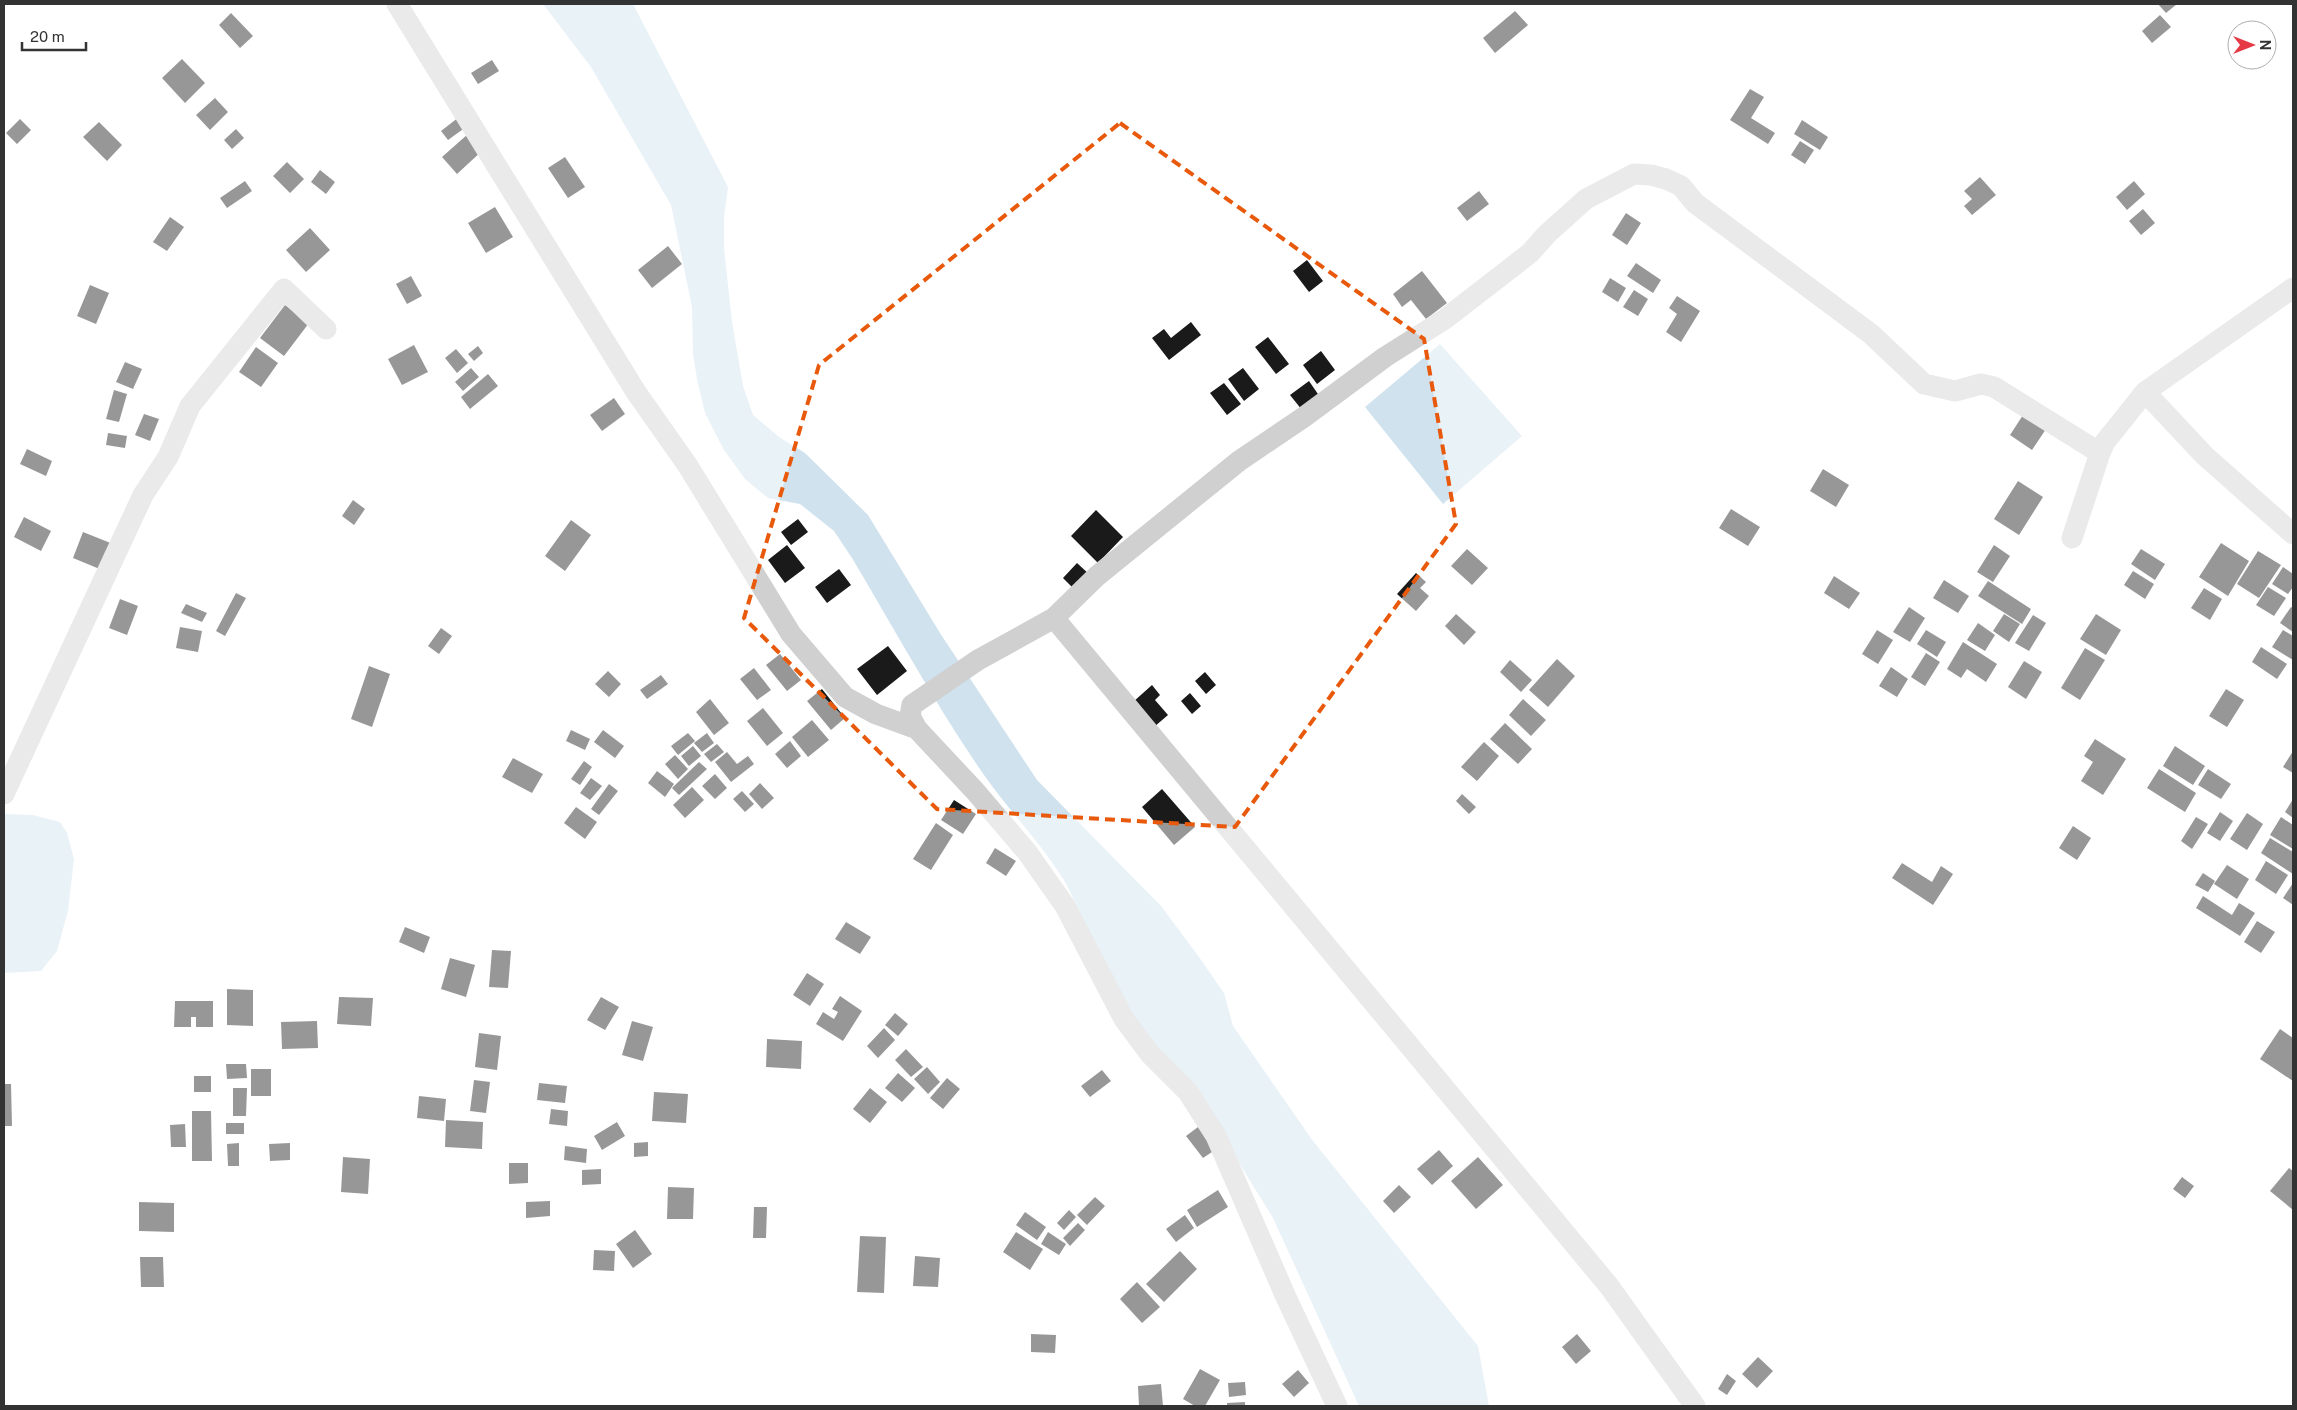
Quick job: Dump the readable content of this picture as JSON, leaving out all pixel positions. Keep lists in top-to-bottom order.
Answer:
{
  "scale_bar": "20 m",
  "north": "right"
}
